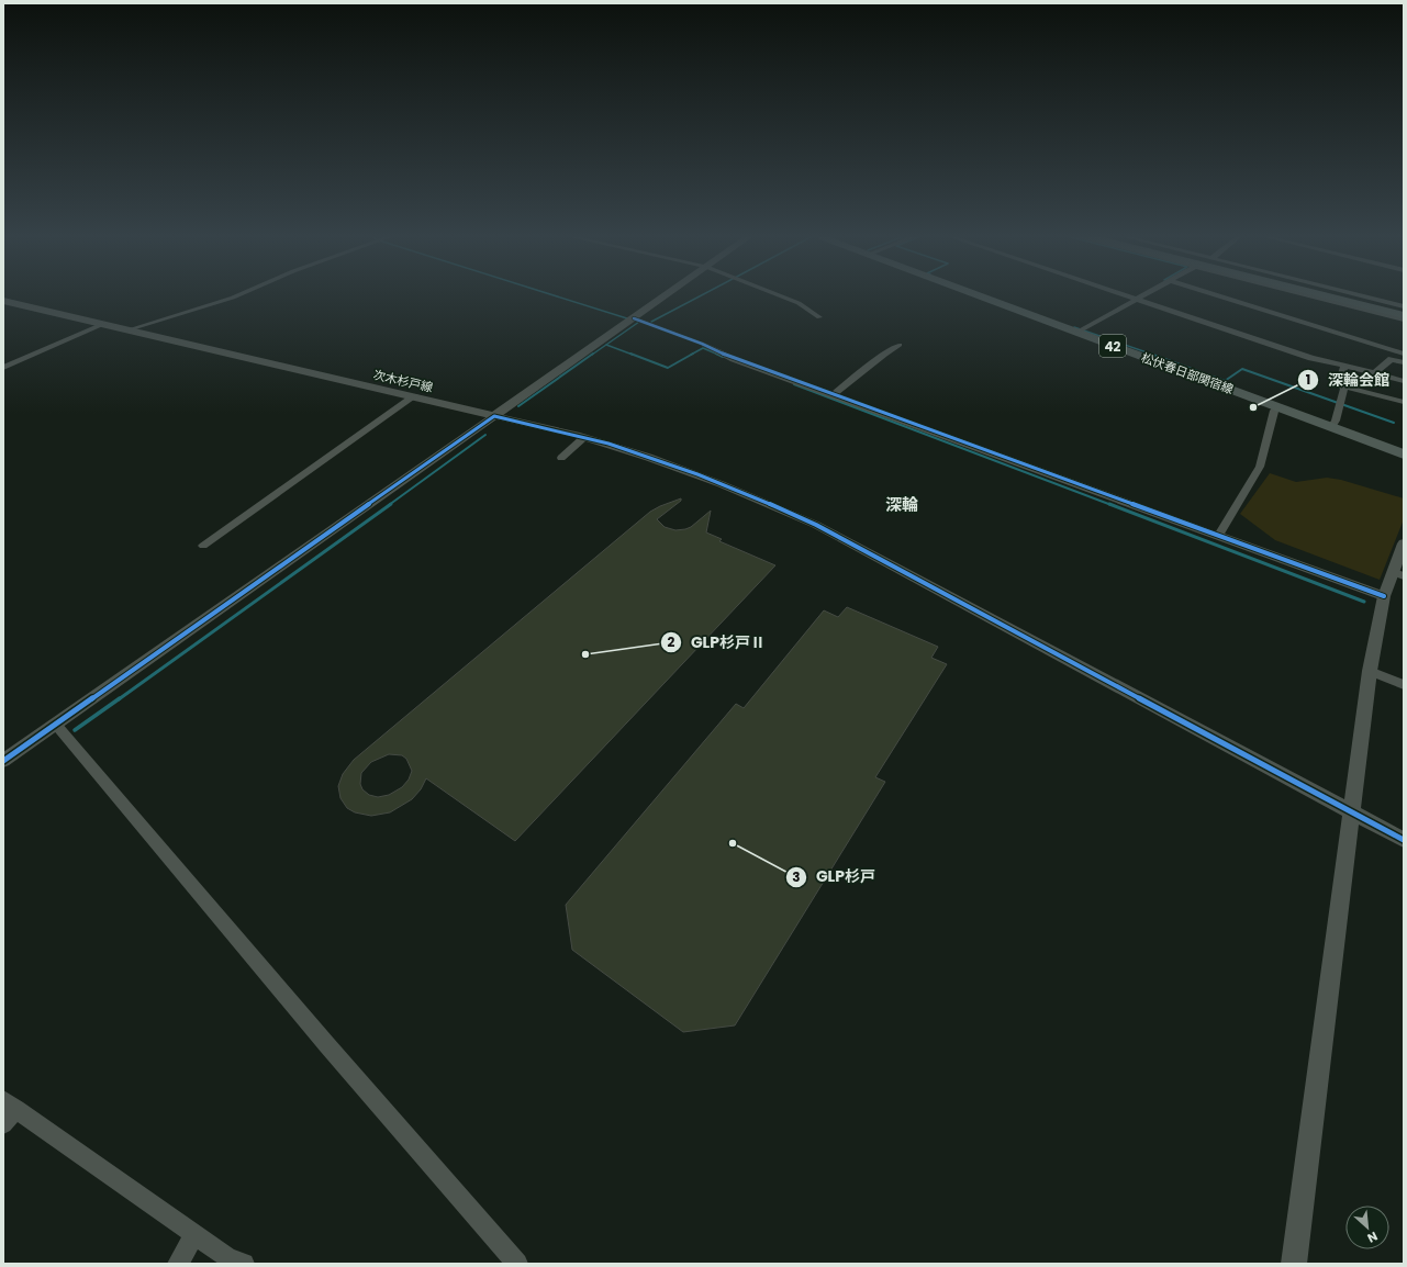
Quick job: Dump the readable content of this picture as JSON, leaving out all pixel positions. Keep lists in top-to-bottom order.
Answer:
{
  "streets": {
    "main road": ["42", "松伏春日部関宿線", "次木杉戸線"]
  },
  "districts": ["深輪"],
  "places": ["深輪会館", "GLP杉戸Ⅱ", "GLP杉戸"],
  "north": "bottom right"
}
